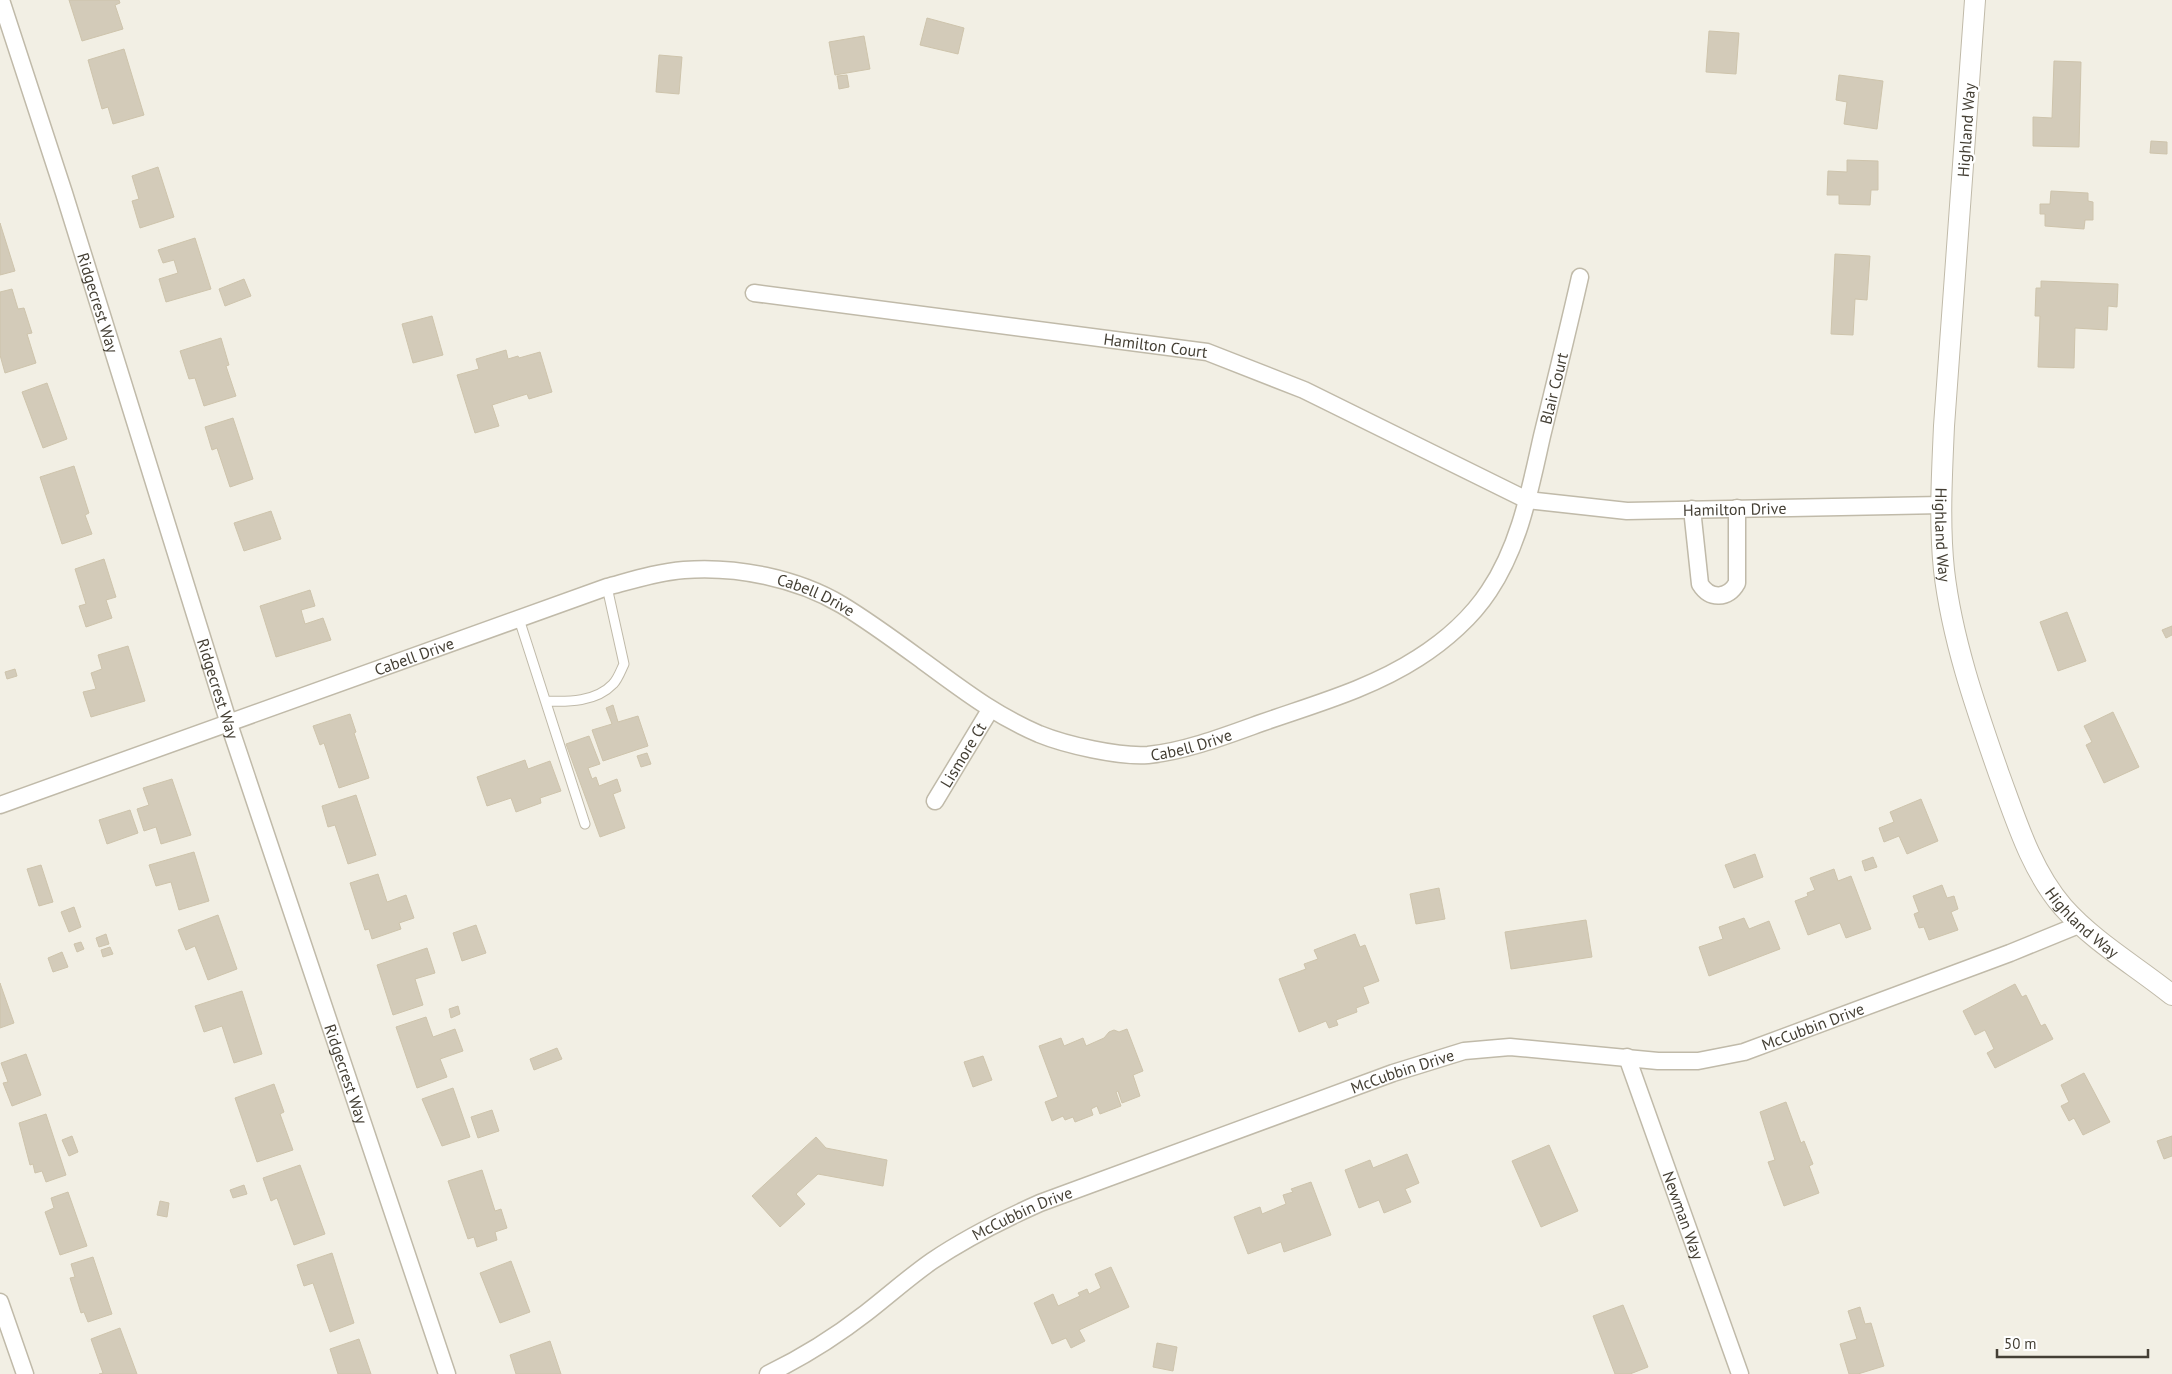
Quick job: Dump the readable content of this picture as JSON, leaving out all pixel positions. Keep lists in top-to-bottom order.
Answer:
{
  "streets": {
    "street": [
      "Highland Way",
      "Ridgecrest Way",
      "Hamilton Court",
      "Blair Court",
      "Hamilton Drive",
      "Cabell Drive",
      "Lismore Ct",
      "McCubbin Drive",
      "Newman Way"
    ]
  },
  "crossings": [
    ["Highland Way", "Hamilton Drive"],
    ["Highland Way", "McCubbin Drive"],
    ["Ridgecrest Way", "Cabell Drive"],
    ["Hamilton Court", "Blair Court"],
    ["Hamilton Court", "Hamilton Drive"],
    ["Hamilton Court", "Cabell Drive"],
    ["Blair Court", "Hamilton Drive"],
    ["Blair Court", "Cabell Drive"],
    ["Hamilton Drive", "Cabell Drive"],
    ["Cabell Drive", "Lismore Ct"],
    ["McCubbin Drive", "Newman Way"]
  ],
  "scale_bar": "50 m"
}
